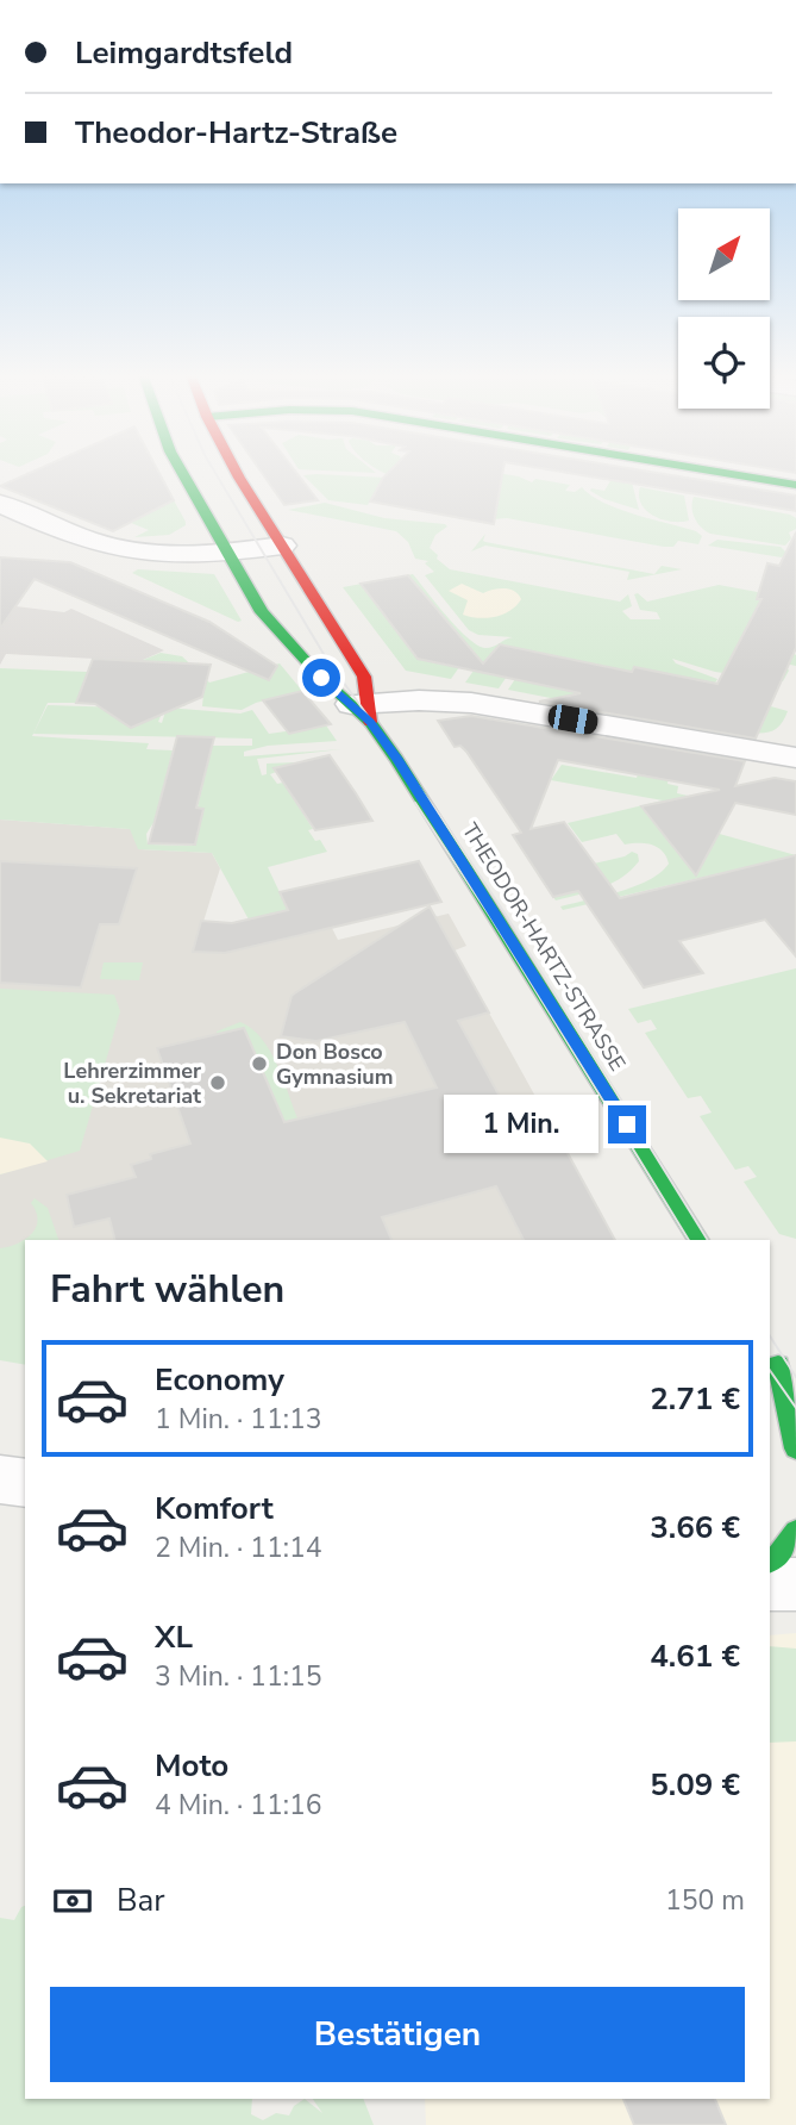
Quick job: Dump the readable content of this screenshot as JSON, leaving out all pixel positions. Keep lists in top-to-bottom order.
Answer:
{
  "streets": {
    "main road": ["THEODOR-HARTZ-STRASSE"]
  },
  "places": ["Don Bosco Gymnasium", "Lehrerzimmer u. Sekretariat"],
  "north": "top right",
  "page": {
    "banner": ["Leimgardtsfeld", "Theodor-Hartz-Straße"],
    "bubble": "1 Min.",
    "heading": "Fahrt wählen",
    "list": [
      {
        "name": "Economy",
        "note": "1 Min. · 11:13",
        "value": "2.71 €"
      },
      {
        "name": "Komfort",
        "note": "2 Min. · 11:14",
        "value": "3.66 €"
      },
      {
        "name": "XL",
        "note": "3 Min. · 11:15",
        "value": "4.61 €"
      },
      {
        "name": "Moto",
        "note": "4 Min. · 11:16",
        "value": "5.09 €"
      }
    ],
    "pay": ["Bar", "150 m"],
    "buttons": "Bestätigen"
  }
}
